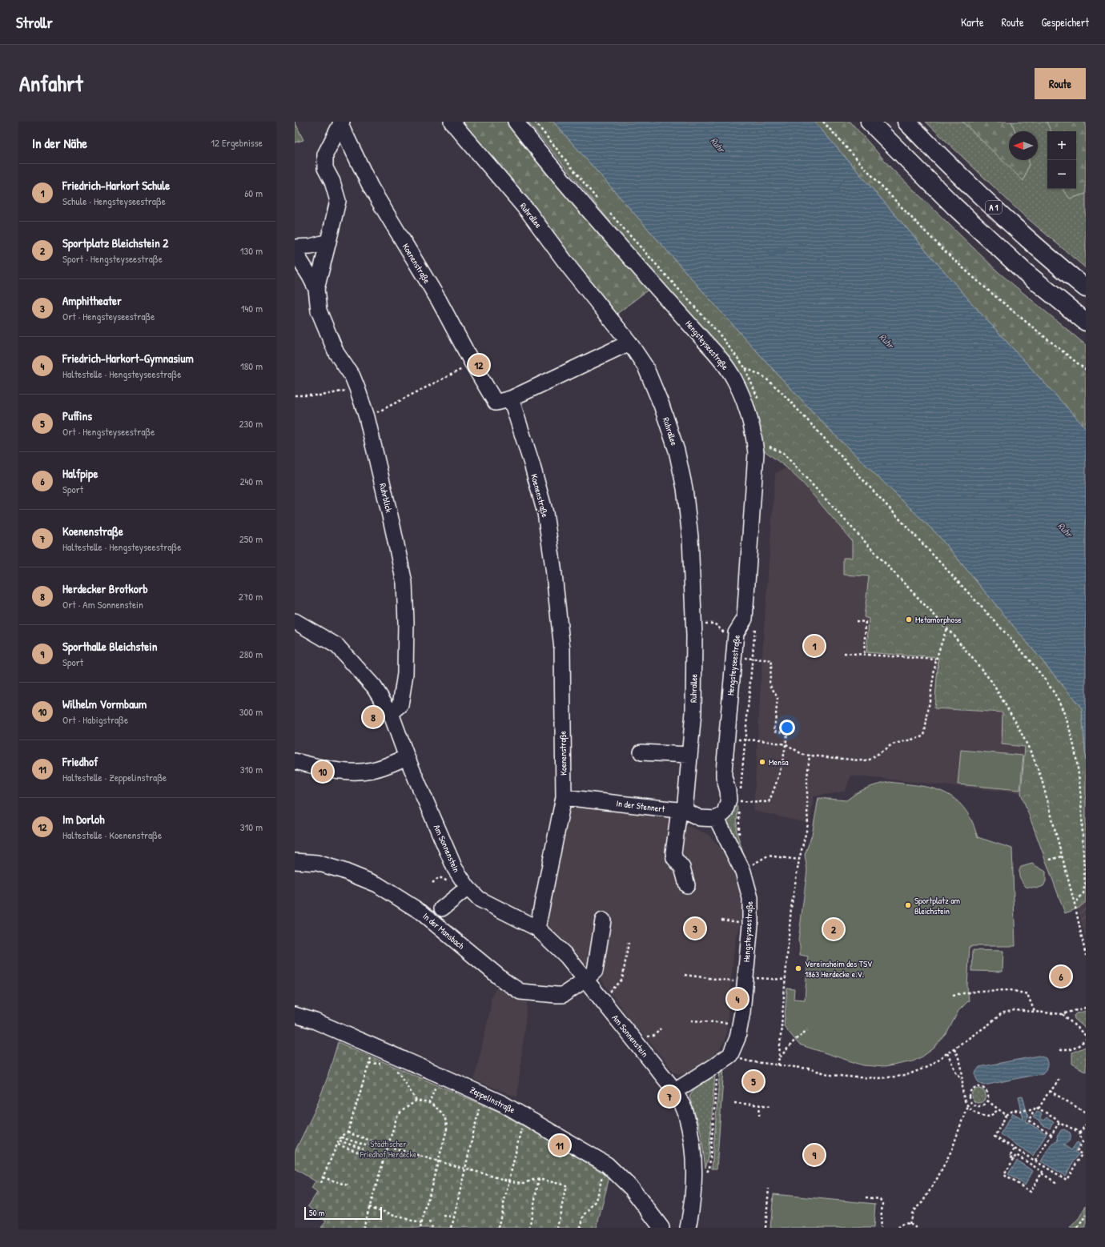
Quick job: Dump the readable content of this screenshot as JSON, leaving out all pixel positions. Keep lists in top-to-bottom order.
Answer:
{
  "streets": {
    "highway": ["A 1"],
    "street": [
      "Ruhrallee",
      "Koenenstraße",
      "Hengsteyseestraße",
      "Ruhrblick",
      "In der Stennert",
      "Am Sonnenstein",
      "In der Mansbach",
      "Zeppelinstraße"
    ]
  },
  "crossings": [
    ["Ruhrallee", "In der Stennert"],
    ["Koenenstraße", "Ruhrblick"],
    ["Koenenstraße", "In der Stennert"],
    ["Koenenstraße", "Am Sonnenstein"],
    ["Hengsteyseestraße", "In der Stennert"],
    ["Ruhrblick", "Am Sonnenstein"],
    ["Am Sonnenstein", "In der Mansbach"]
  ],
  "water": ["Ruhr"],
  "parks": ["Städtischer Friedhof Herdecke"],
  "places": [
    "Metamorphose",
    "Mensa",
    "Sportplatz am Bleichstein",
    "Vereinsheim des TSV 1863 Herdecke e.V."
  ],
  "scale_bar": "50 m",
  "north": "left",
  "page": {
    "header": "Strollr",
    "nav": ["Karte", "Route", "Gespeichert"],
    "title": "Anfahrt",
    "buttons": "Route",
    "heading": ["In der Nähe", "12 Ergebnisse"],
    "map_buttons": ["+", "−"],
    "list": [
      {
        "mark": "1",
        "name": "Friedrich-Harkort Schule",
        "note": "Schule · Hengsteyseestraße",
        "value": "60 m"
      },
      {
        "mark": "2",
        "name": "Sportplatz Bleichstein 2",
        "note": "Sport · Hengsteyseestraße",
        "value": "130 m"
      },
      {
        "mark": "3",
        "name": "Amphitheater",
        "note": "Ort · Hengsteyseestraße",
        "value": "140 m"
      },
      {
        "mark": "4",
        "name": "Friedrich-Harkort-Gymnasium",
        "note": "Haltestelle · Hengsteyseestraße",
        "value": "180 m"
      },
      {
        "mark": "5",
        "name": "Puffins",
        "note": "Ort · Hengsteyseestraße",
        "value": "230 m"
      },
      {
        "mark": "6",
        "name": "Halfpipe",
        "note": "Sport",
        "value": "240 m"
      },
      {
        "mark": "7",
        "name": "Koenenstraße",
        "note": "Haltestelle · Hengsteyseestraße",
        "value": "250 m"
      },
      {
        "mark": "8",
        "name": "Herdecker Brotkorb",
        "note": "Ort · Am Sonnenstein",
        "value": "270 m"
      },
      {
        "mark": "9",
        "name": "Sporthalle Bleichstein",
        "note": "Sport",
        "value": "280 m"
      },
      {
        "mark": "10",
        "name": "Wilhelm Vormbaum",
        "note": "Ort · Habigstraße",
        "value": "300 m"
      },
      {
        "mark": "11",
        "name": "Friedhof",
        "note": "Haltestelle · Zeppelinstraße",
        "value": "310 m"
      },
      {
        "mark": "12",
        "name": "Im Dorloh",
        "note": "Haltestelle · Koenenstraße",
        "value": "310 m"
      }
    ],
    "pins": [
      "12",
      "1",
      "8",
      "10",
      "3",
      "2",
      "6",
      "4",
      "5",
      "7",
      "11",
      "9"
    ],
    "scale": "50 m"
  }
}
